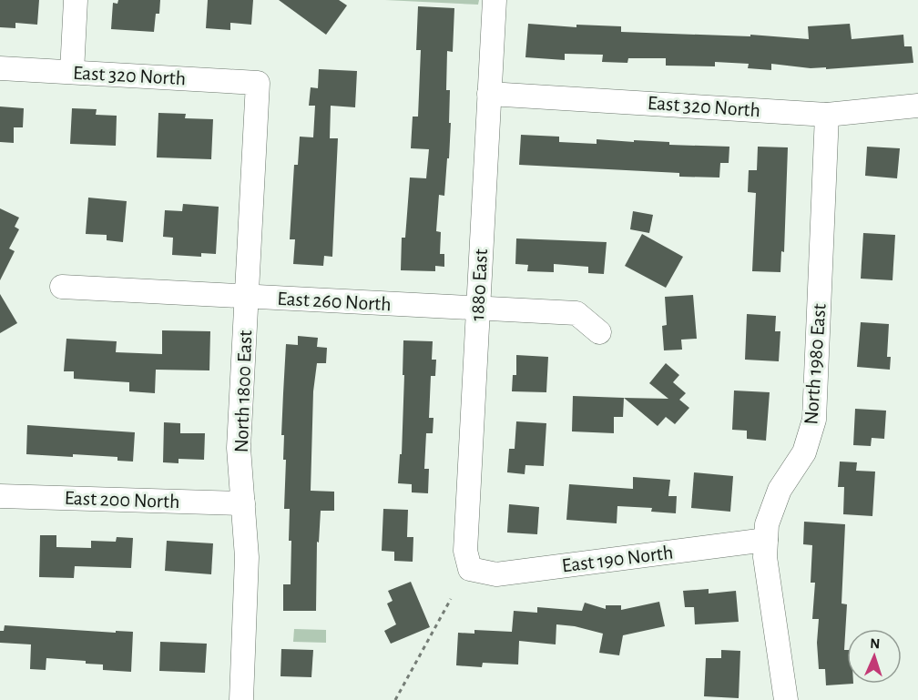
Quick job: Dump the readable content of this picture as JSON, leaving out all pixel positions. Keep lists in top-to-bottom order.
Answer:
{
  "streets": {
    "street": [
      "East 320 North",
      "1880 East",
      "East 260 North",
      "North 1980 East",
      "North 1800 East",
      "East 200 North",
      "East 190 North"
    ]
  },
  "crossings": [
    ["East 320 North", "1880 East"],
    ["East 320 North", "North 1980 East"],
    ["East 320 North", "North 1800 East"],
    ["1880 East", "East 260 North"],
    ["1880 East", "East 190 North"],
    ["East 260 North", "North 1800 East"],
    ["North 1980 East", "East 190 North"],
    ["North 1800 East", "East 200 North"]
  ],
  "north": "top"
}
